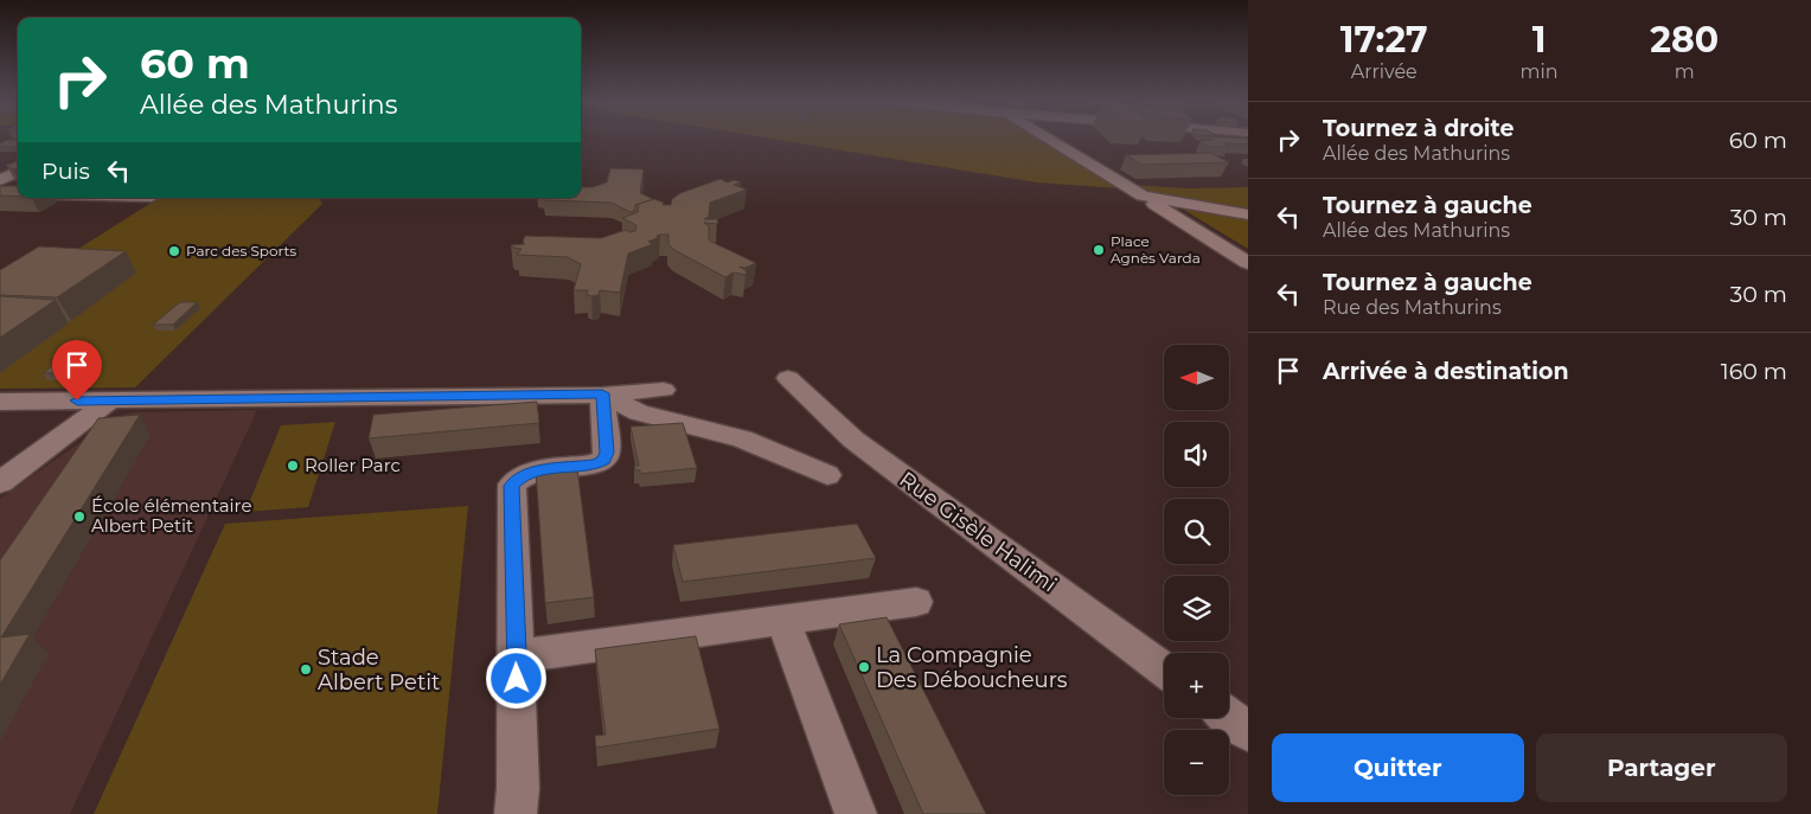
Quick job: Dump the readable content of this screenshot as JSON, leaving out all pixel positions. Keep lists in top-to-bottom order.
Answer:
{
  "streets": {
    "street": ["Rue Gisèle Halimi"]
  },
  "places": [
    "Place Agnès Varda",
    "Parc des Sports",
    "Roller Parc",
    "École élémentaire Albert Petit",
    "La Compagnie Des Déboucheurs",
    "Stade Albert Petit"
  ],
  "north": "left",
  "page": {
    "eta": [
      "17:27",
      "Arrivée",
      "1",
      "min",
      "280",
      "m"
    ],
    "turn": ["60 m", "Allée des Mathurins"],
    "list": [
      {
        "name": "Tournez à droite",
        "note": "Allée des Mathurins",
        "value": "60 m"
      },
      {
        "name": "Tournez à gauche",
        "note": "Allée des Mathurins",
        "value": "30 m"
      },
      {
        "name": "Tournez à gauche",
        "note": "Rue des Mathurins",
        "value": "30 m"
      },
      {
        "name": "Arrivée à destination",
        "value": "160 m"
      }
    ],
    "then": "Puis",
    "map_buttons": ["+", "−"],
    "buttons": ["Quitter", "Partager"]
  }
}
